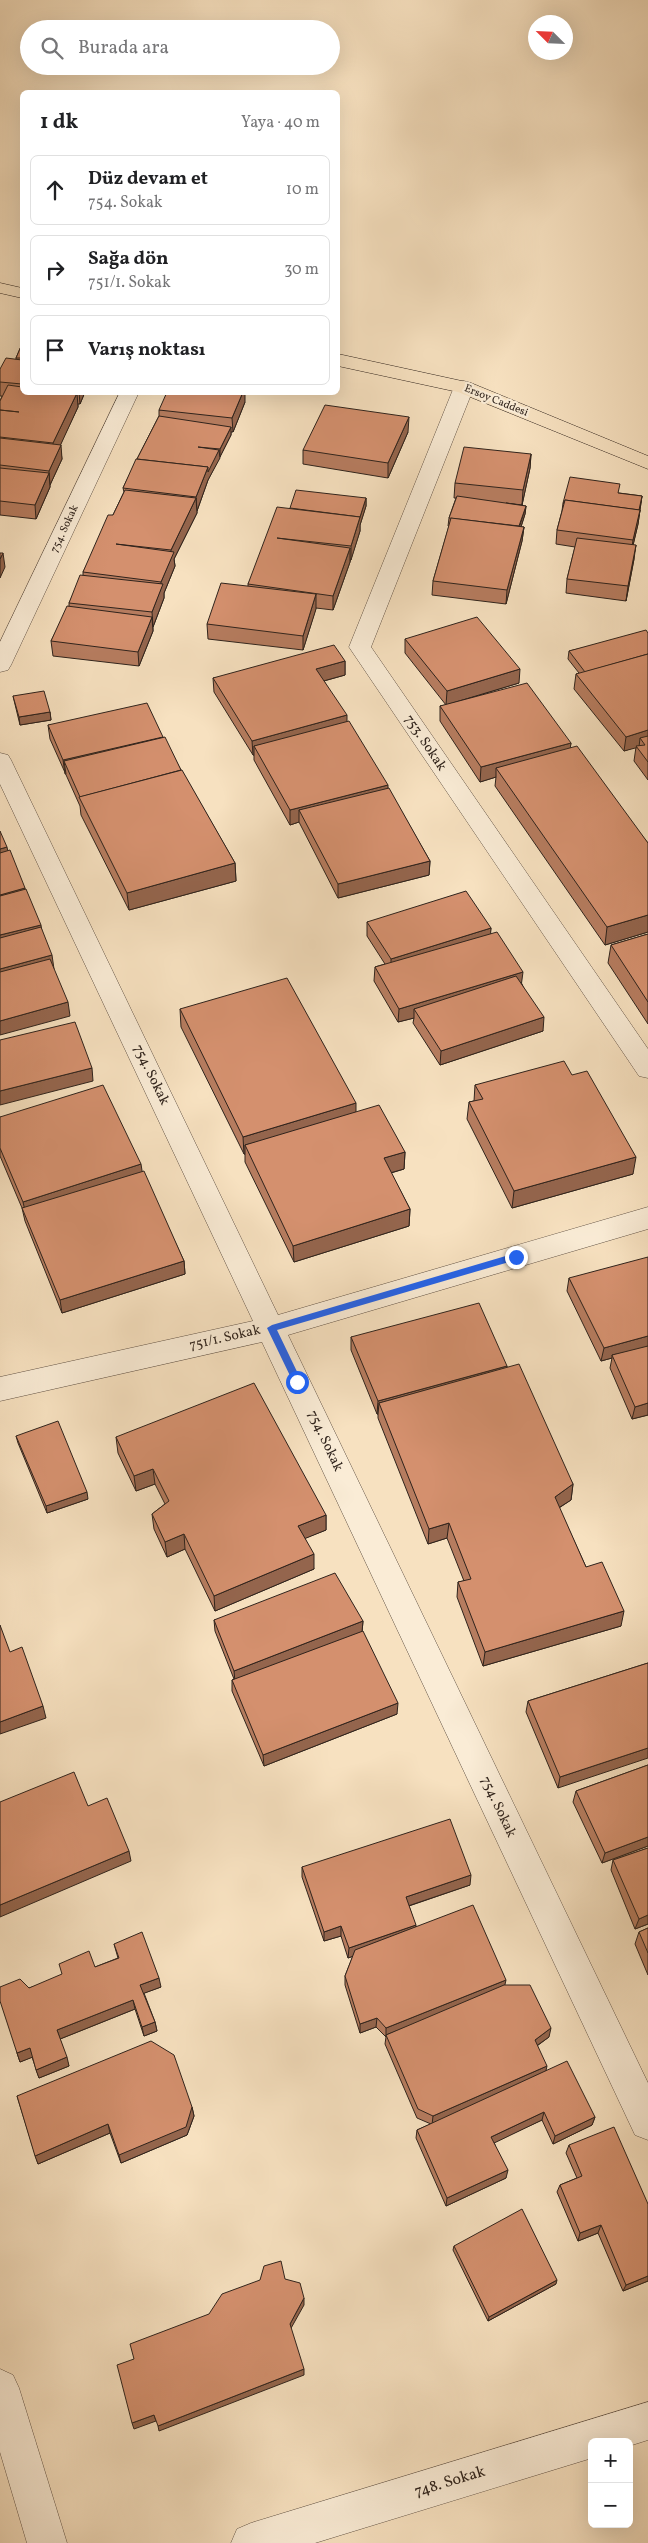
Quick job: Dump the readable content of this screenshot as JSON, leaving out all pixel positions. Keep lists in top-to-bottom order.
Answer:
{
  "streets": {
    "main road": ["Ersoy Caddesi"],
    "street": [
      "754. Sokak",
      "753. Sokak",
      "751/1. Sokak",
      "748. Sokak"
    ]
  },
  "crossings": [
    ["Ersoy Caddesi", "753. Sokak"],
    ["754. Sokak", "751/1. Sokak"]
  ],
  "north": "top left",
  "page": {
    "search": "Burada ara",
    "heading": ["1 dk", "Yaya · 40 m"],
    "list": [
      ["Düz devam et", "754. Sokak", "10 m"],
      ["Sağa dön", "751/1. Sokak", "30 m"],
      "Varış noktası"
    ],
    "map_buttons": ["+", "−"]
  }
}
